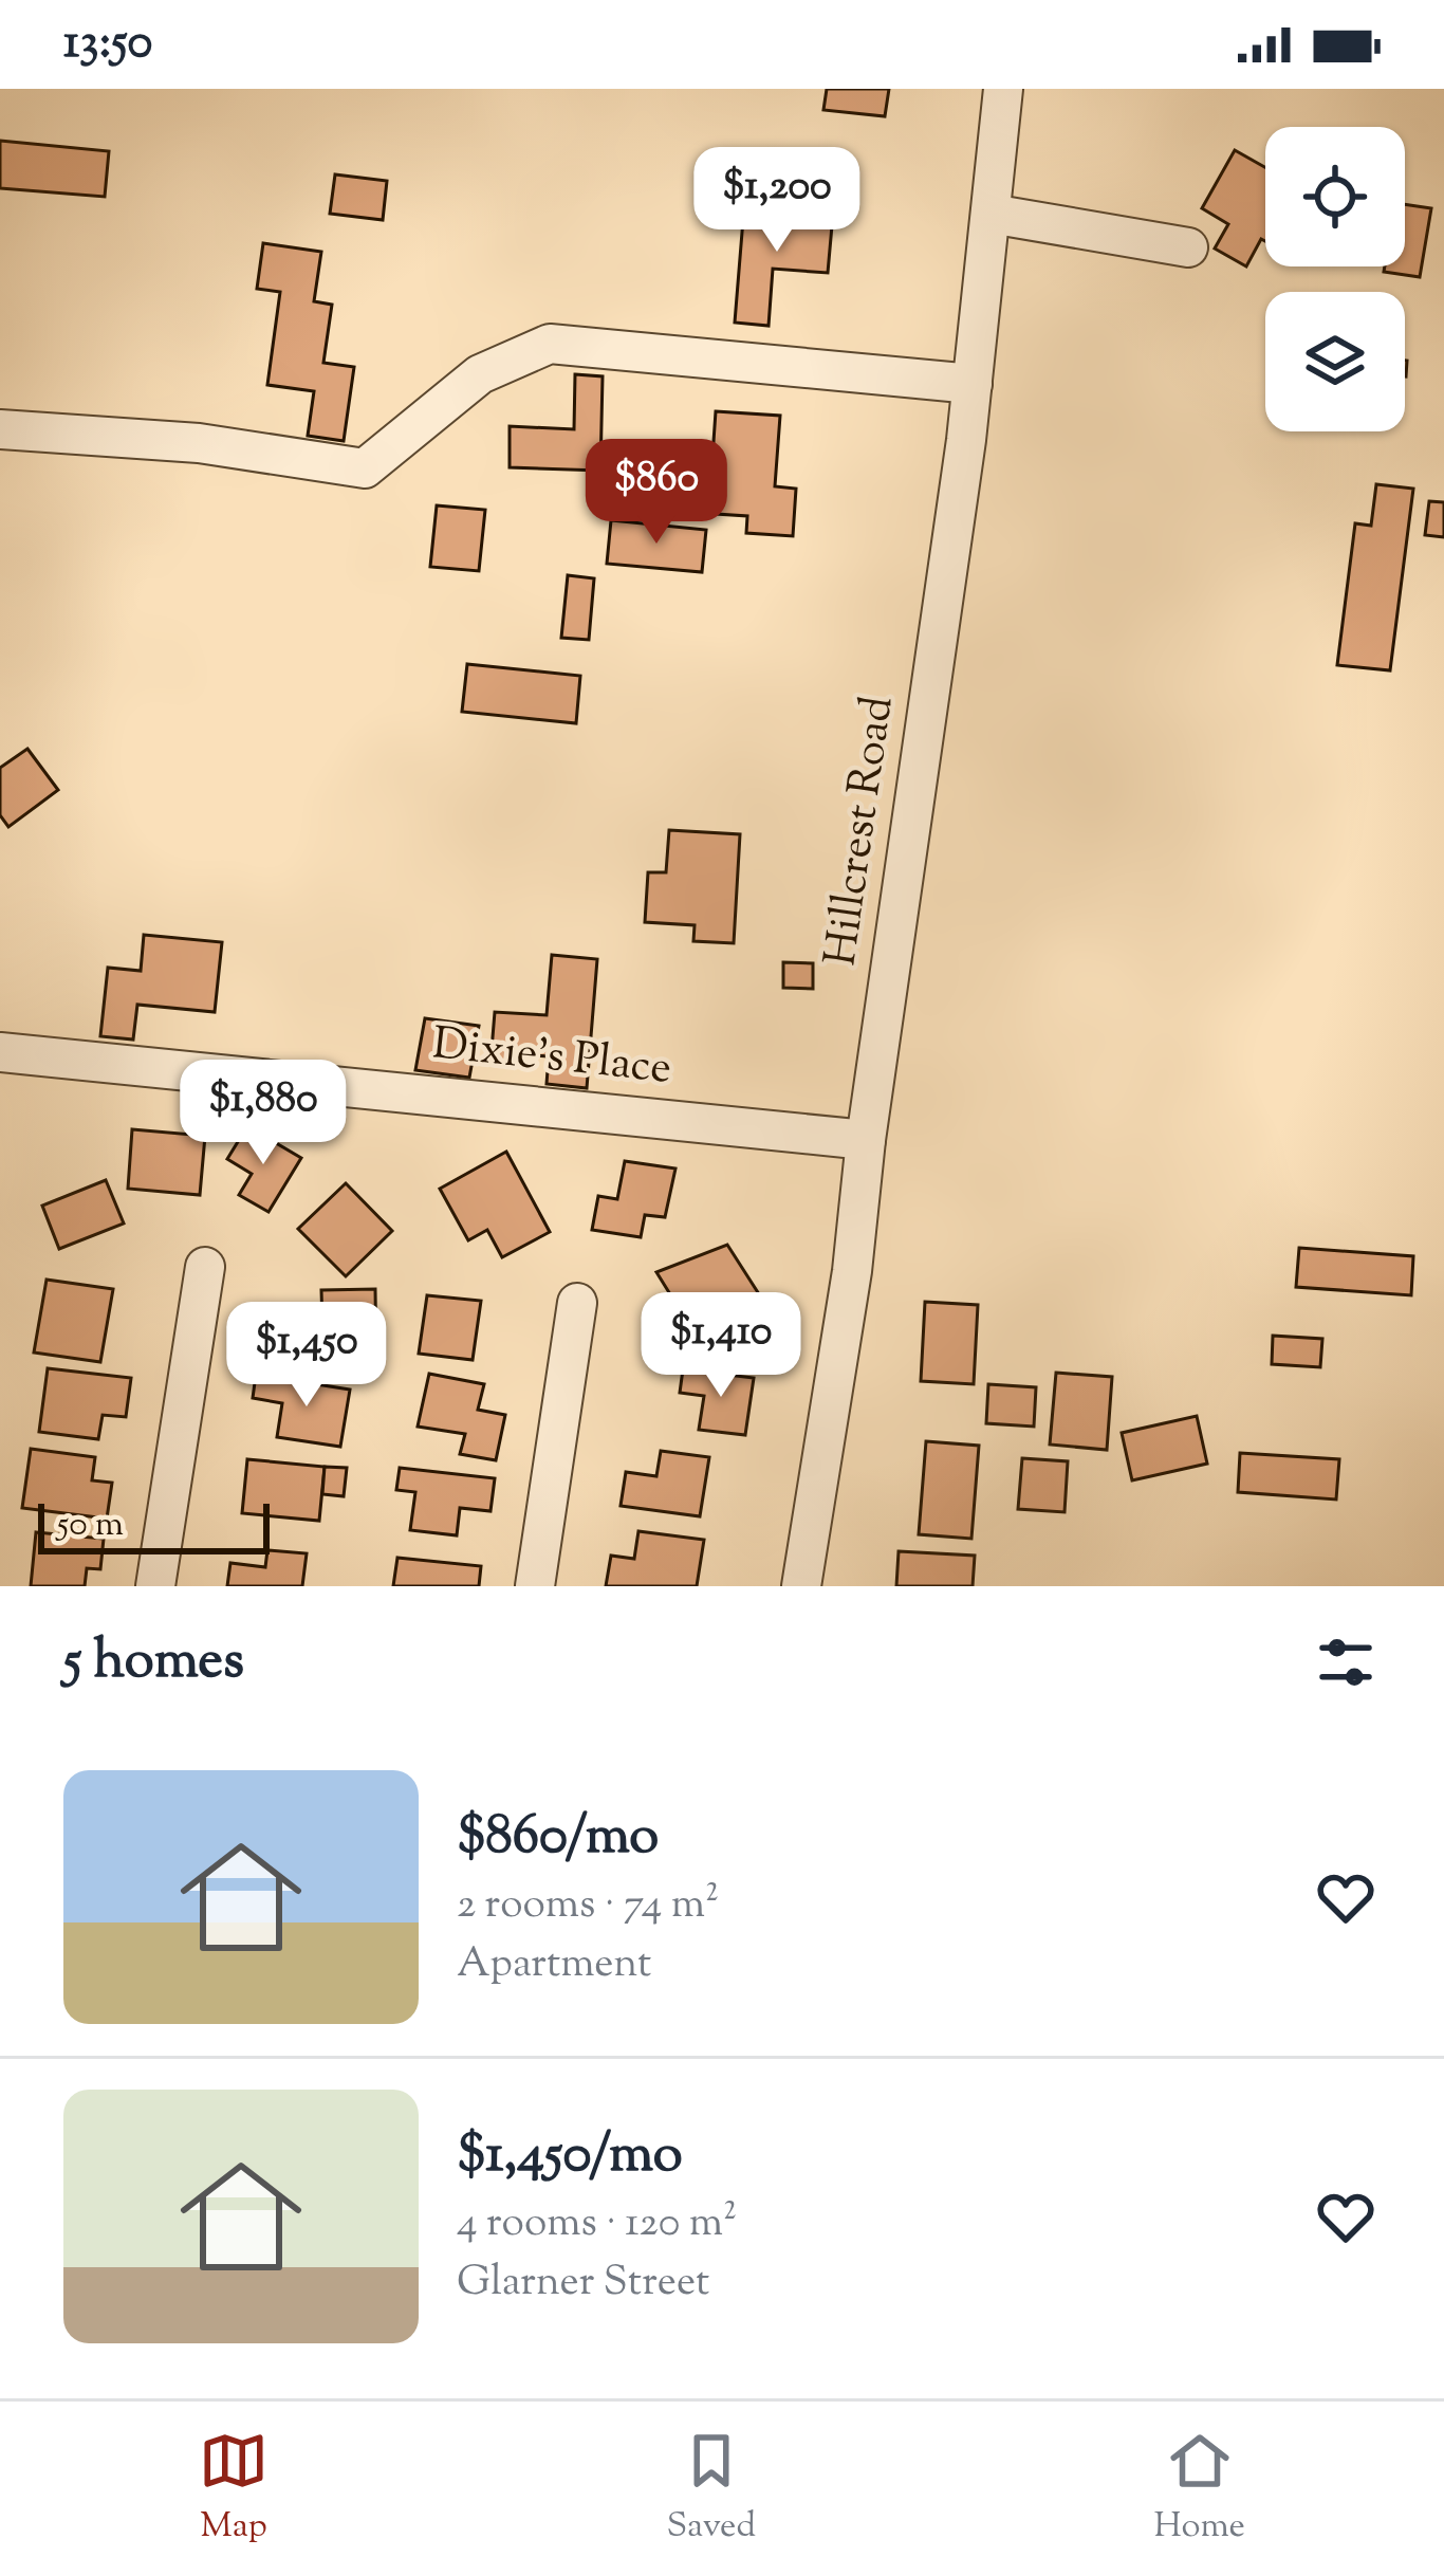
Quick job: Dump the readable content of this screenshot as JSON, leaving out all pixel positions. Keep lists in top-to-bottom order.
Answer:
{
  "streets": {
    "street": ["Hillcrest Road", "Dixie's Place"]
  },
  "crossings": [
    ["Hillcrest Road", "Dixie's Place"]
  ],
  "scale_bar": "50 m",
  "page": {
    "status": "13:50",
    "price": [
      "$1,200",
      "$860",
      "$1,880",
      "$1,410",
      "$1,450"
    ],
    "scale": "50 m",
    "heading": "5 homes",
    "list": [
      {
        "name": "$860/mo",
        "note": "2 rooms · 74 m² · Apartment"
      },
      {
        "name": "$1,450/mo",
        "note": "4 rooms · 120 m² · Glarner Street"
      }
    ],
    "tabs": ["Map", "Saved", "Home"]
  }
}
